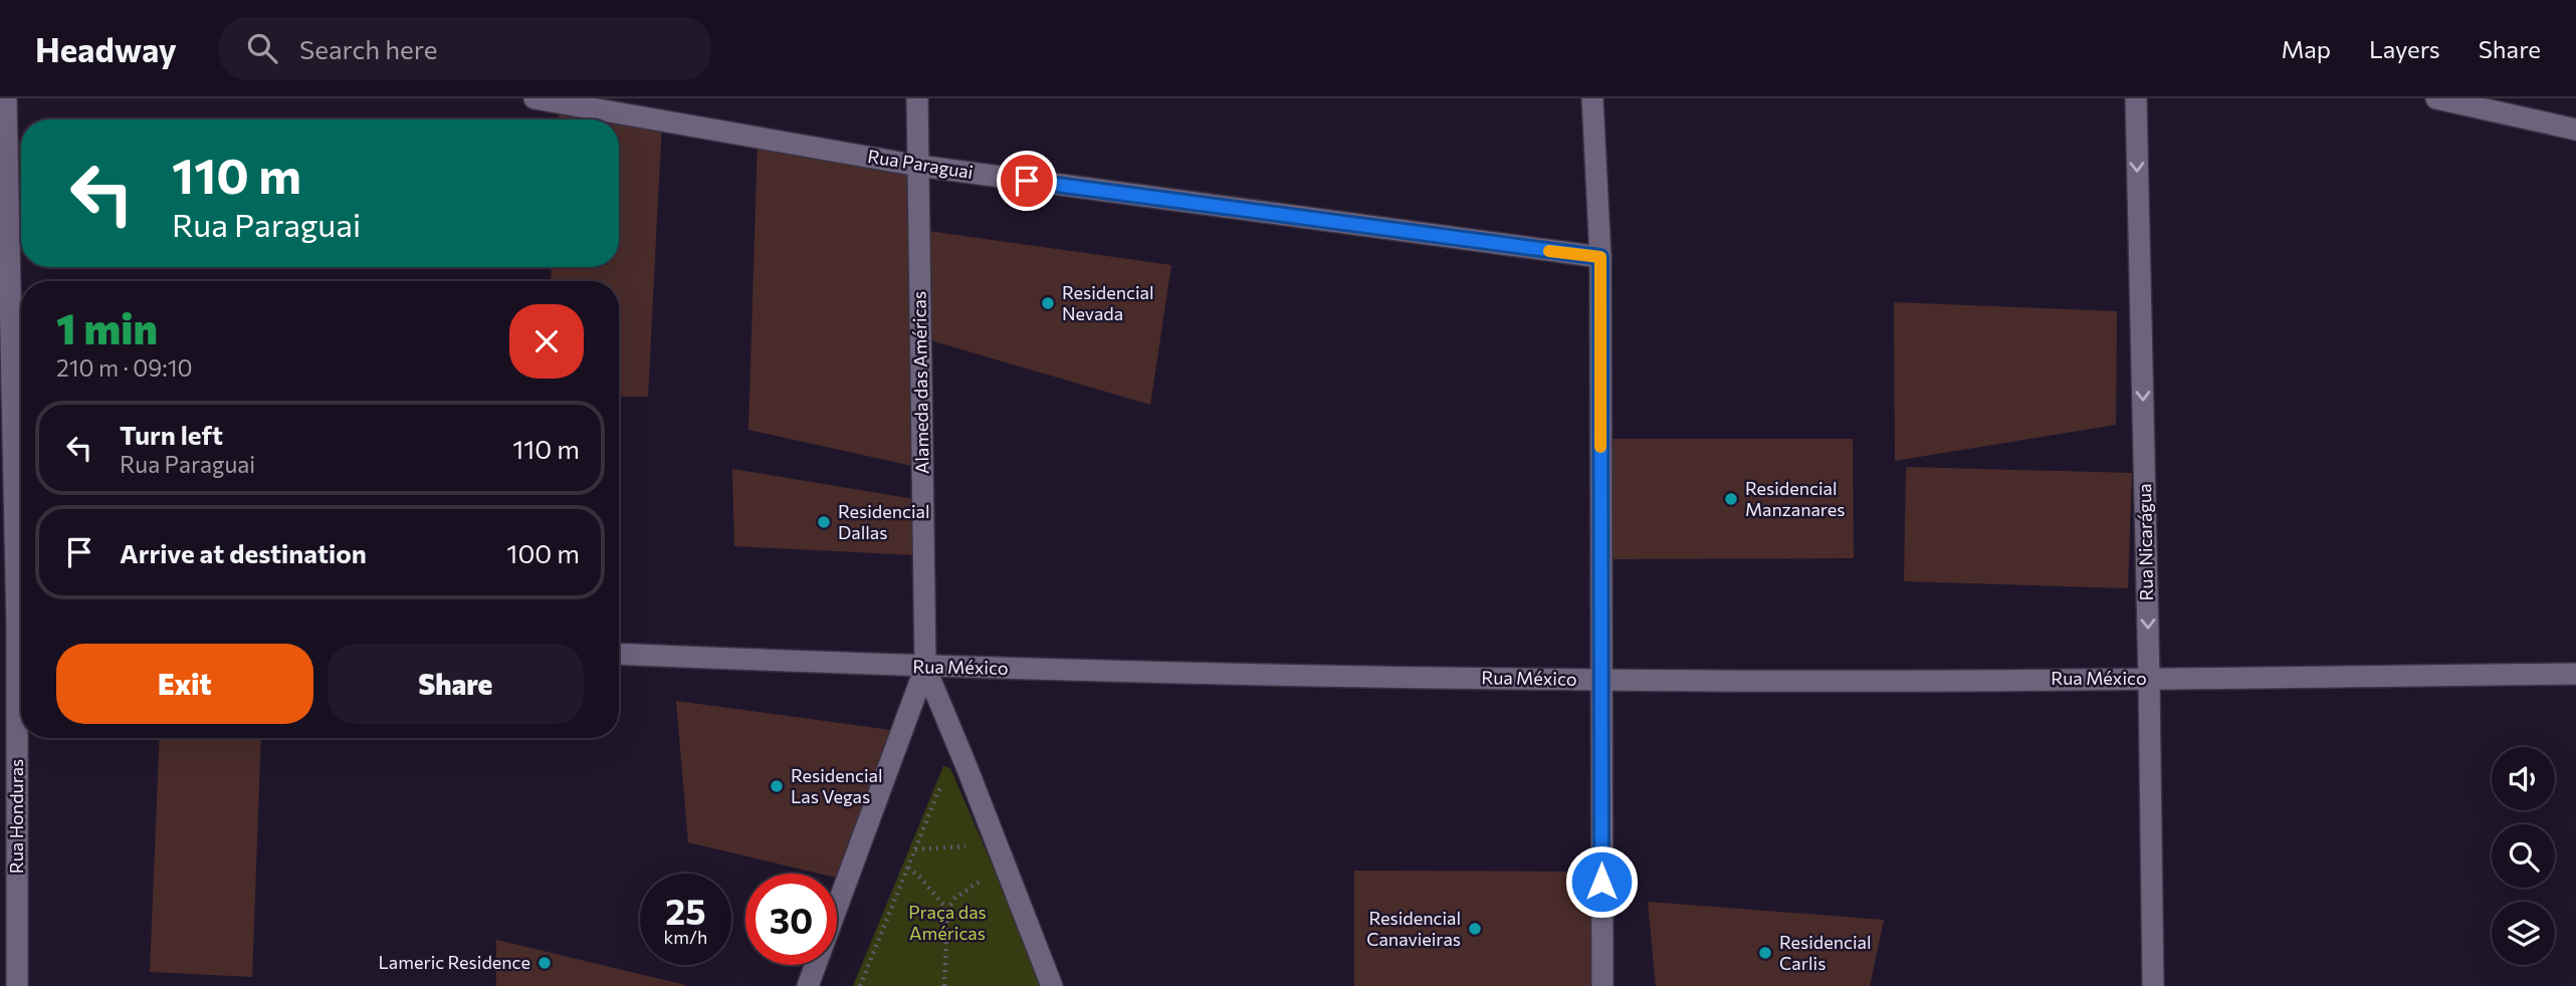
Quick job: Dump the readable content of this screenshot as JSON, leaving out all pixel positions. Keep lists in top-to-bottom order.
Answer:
{
  "streets": {
    "street": [
      "Rua Paraguai",
      "Alameda das Américas",
      "Rua Nicarágua",
      "Rua México",
      "Rua Honduras"
    ]
  },
  "crossings": [
    ["Rua Paraguai", "Alameda das Américas"],
    ["Alameda das Américas", "Rua México"],
    ["Rua Nicarágua", "Rua México"]
  ],
  "one_way": ["Rua Nicarágua"],
  "parks": ["Praça das Américas"],
  "places": [
    "Residencial Nevada",
    "Residencial Manzanares",
    "Residencial Dallas",
    "Residencial Las Vegas",
    "Residencial Canavieiras",
    "Residencial Carlis",
    "Lameric Residence"
  ],
  "page": {
    "header": "Headway",
    "search": "Search here",
    "nav": ["Map", "Layers", "Share"],
    "turn": ["110 m", "Rua Paraguai"],
    "heading": ["1 min", "210 m · 09:10"],
    "list": [
      {
        "name": "Turn left",
        "note": "Rua Paraguai",
        "value": "110 m"
      },
      {
        "name": "Arrive at destination",
        "value": "100 m"
      }
    ],
    "buttons": ["Exit", "Share"],
    "speed": "25 km/h",
    "limit": "30"
  }
}
